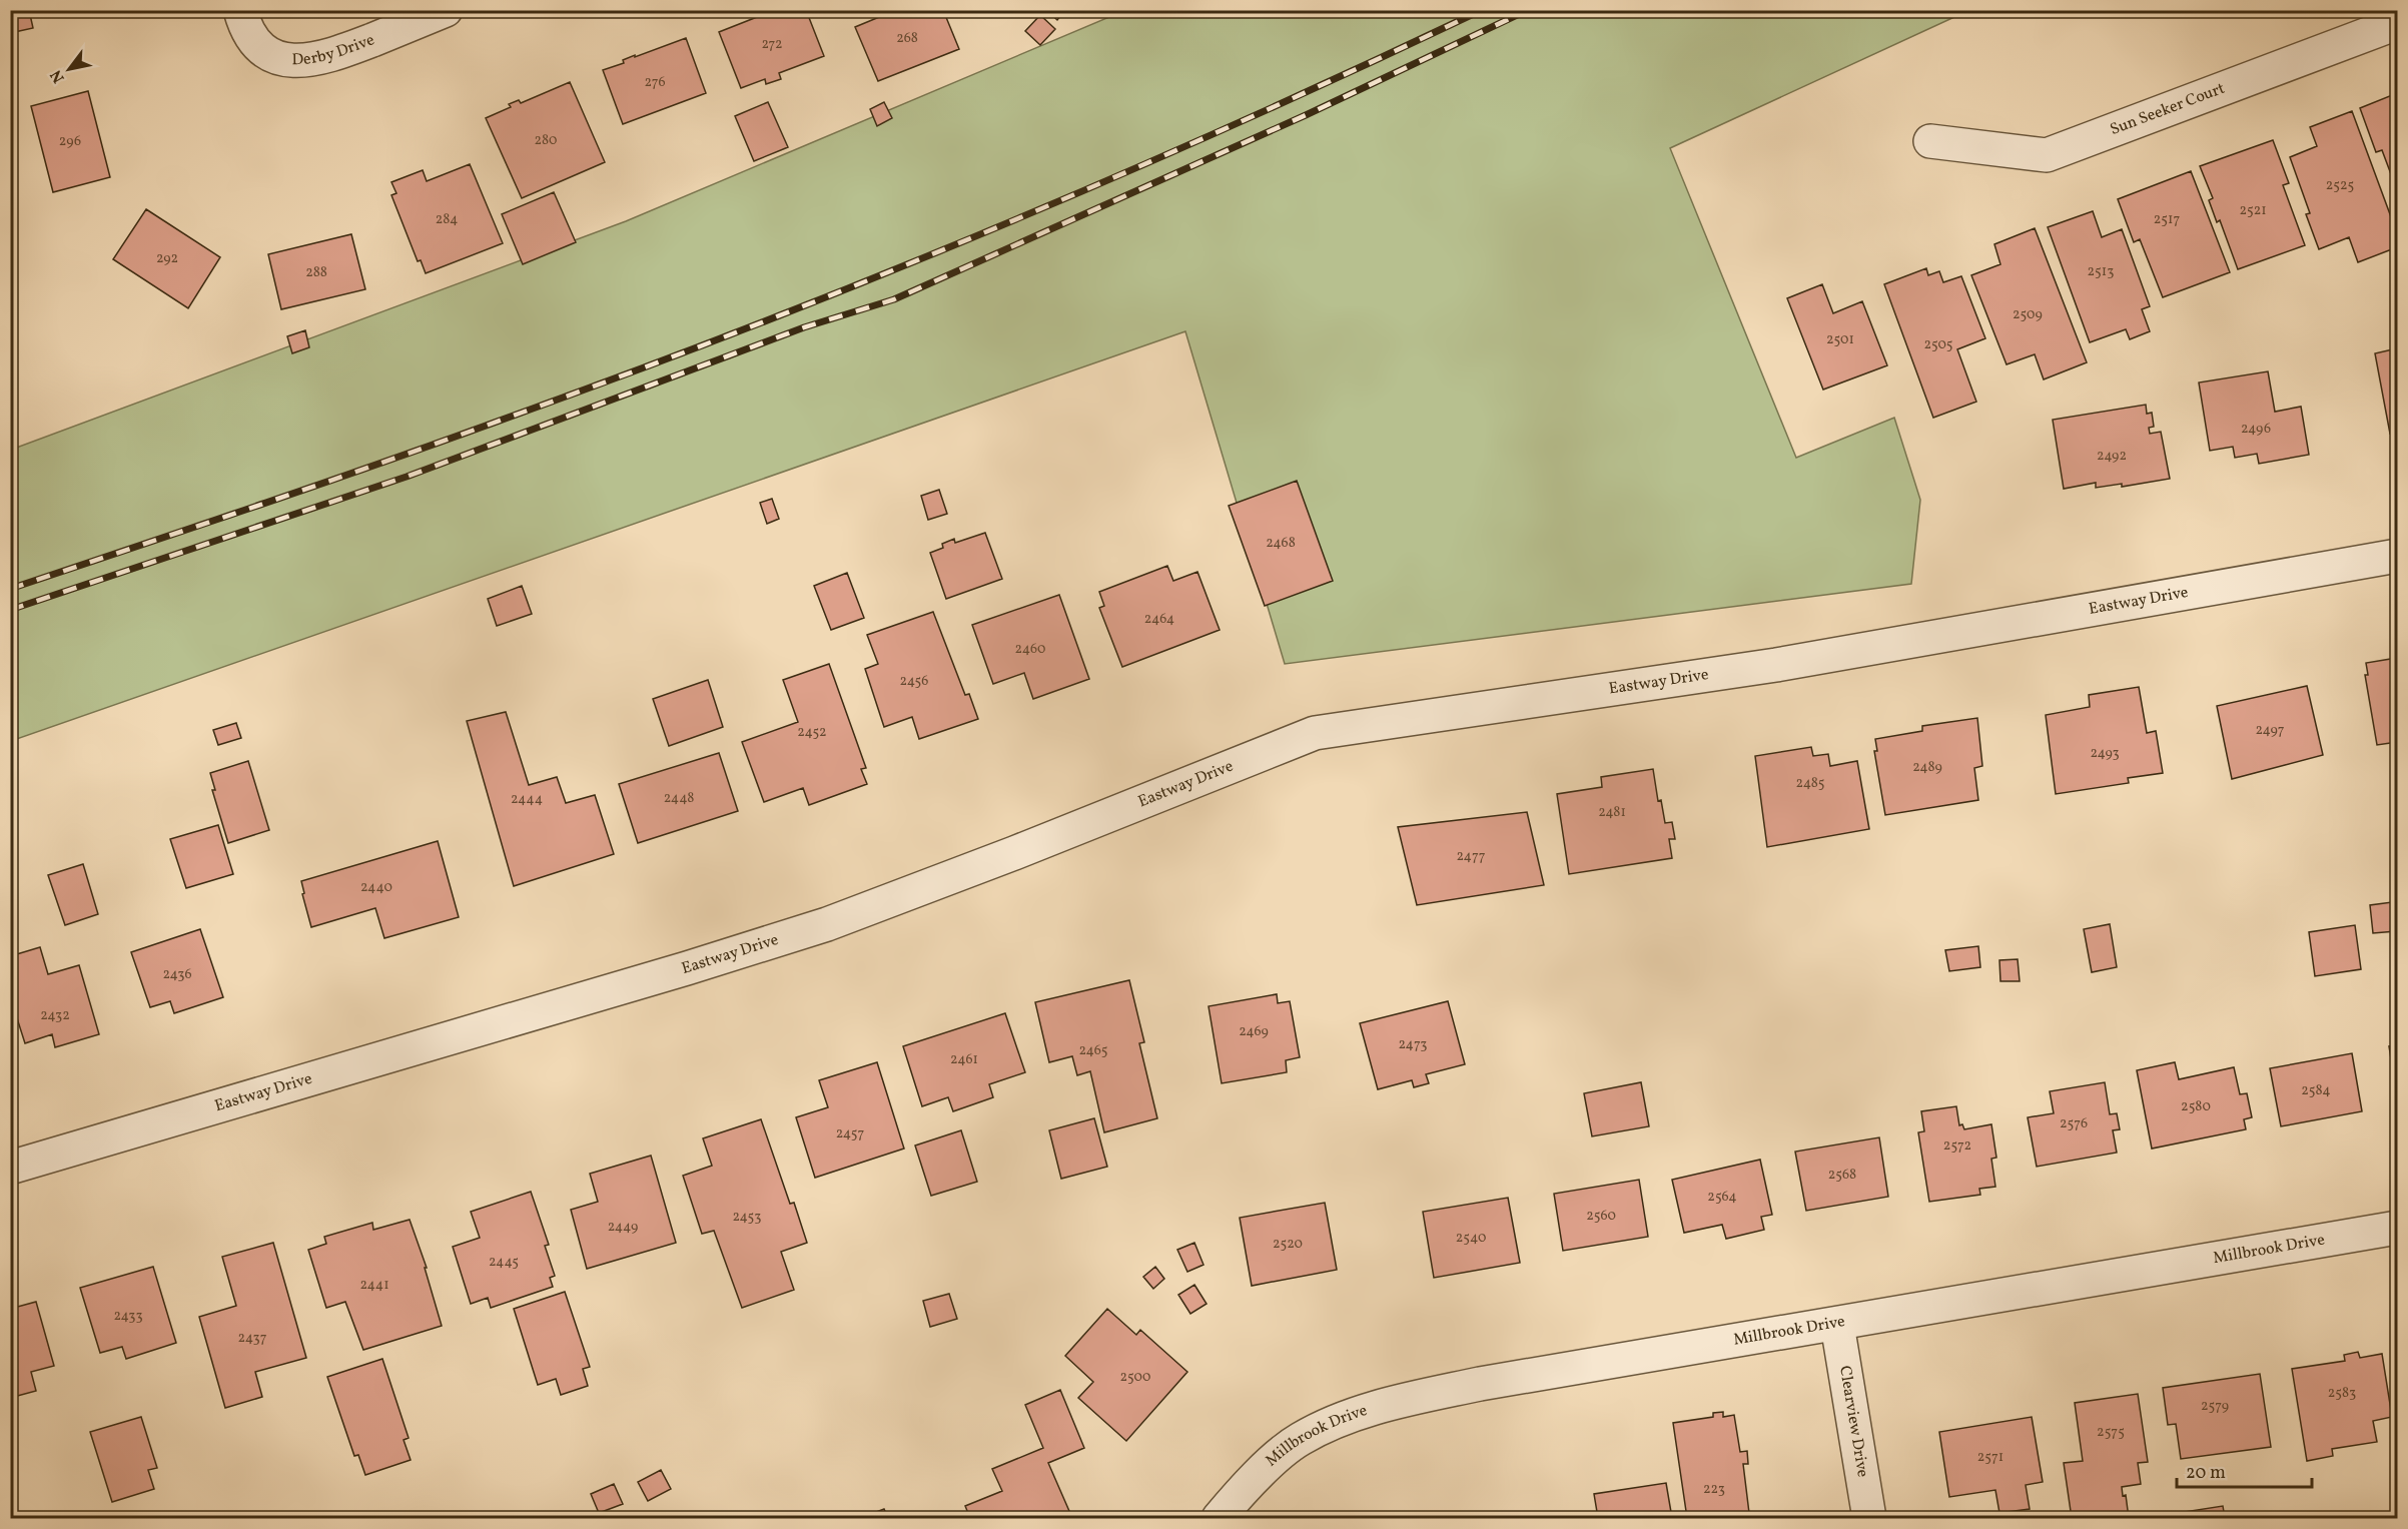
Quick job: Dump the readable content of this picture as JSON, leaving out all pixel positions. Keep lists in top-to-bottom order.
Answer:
{
  "streets": {
    "street": [
      "Derby Drive",
      "Sun Seeker Court",
      "Eastway Drive",
      "Millbrook Drive",
      "Clearview Drive"
    ]
  },
  "crossings": [
    ["Millbrook Drive", "Clearview Drive"]
  ],
  "house_numbers": [
    "268",
    "272",
    "276",
    "280",
    "296",
    "2525",
    "2521",
    "284",
    "2517",
    "292",
    "2513",
    "288",
    "2509",
    "2501",
    "2505",
    "2496",
    "2492",
    "2468",
    "2464",
    "2460",
    "2456",
    "2497",
    "2452",
    "2493",
    "2489",
    "2485",
    "2448",
    "2444",
    "2481",
    "2477",
    "2440",
    "2436",
    "2432",
    "2469",
    "2473",
    "2465",
    "2461",
    "2584",
    "2580",
    "2576",
    "2457",
    "2572",
    "2568",
    "2564",
    "2560",
    "2453",
    "2449",
    "2540",
    "2520",
    "2445",
    "2441",
    "2433",
    "2437",
    "2500",
    "2583",
    "2579",
    "2575",
    "2571",
    "223"
  ],
  "scale_bar": "20 m",
  "north": "bottom left"
}
